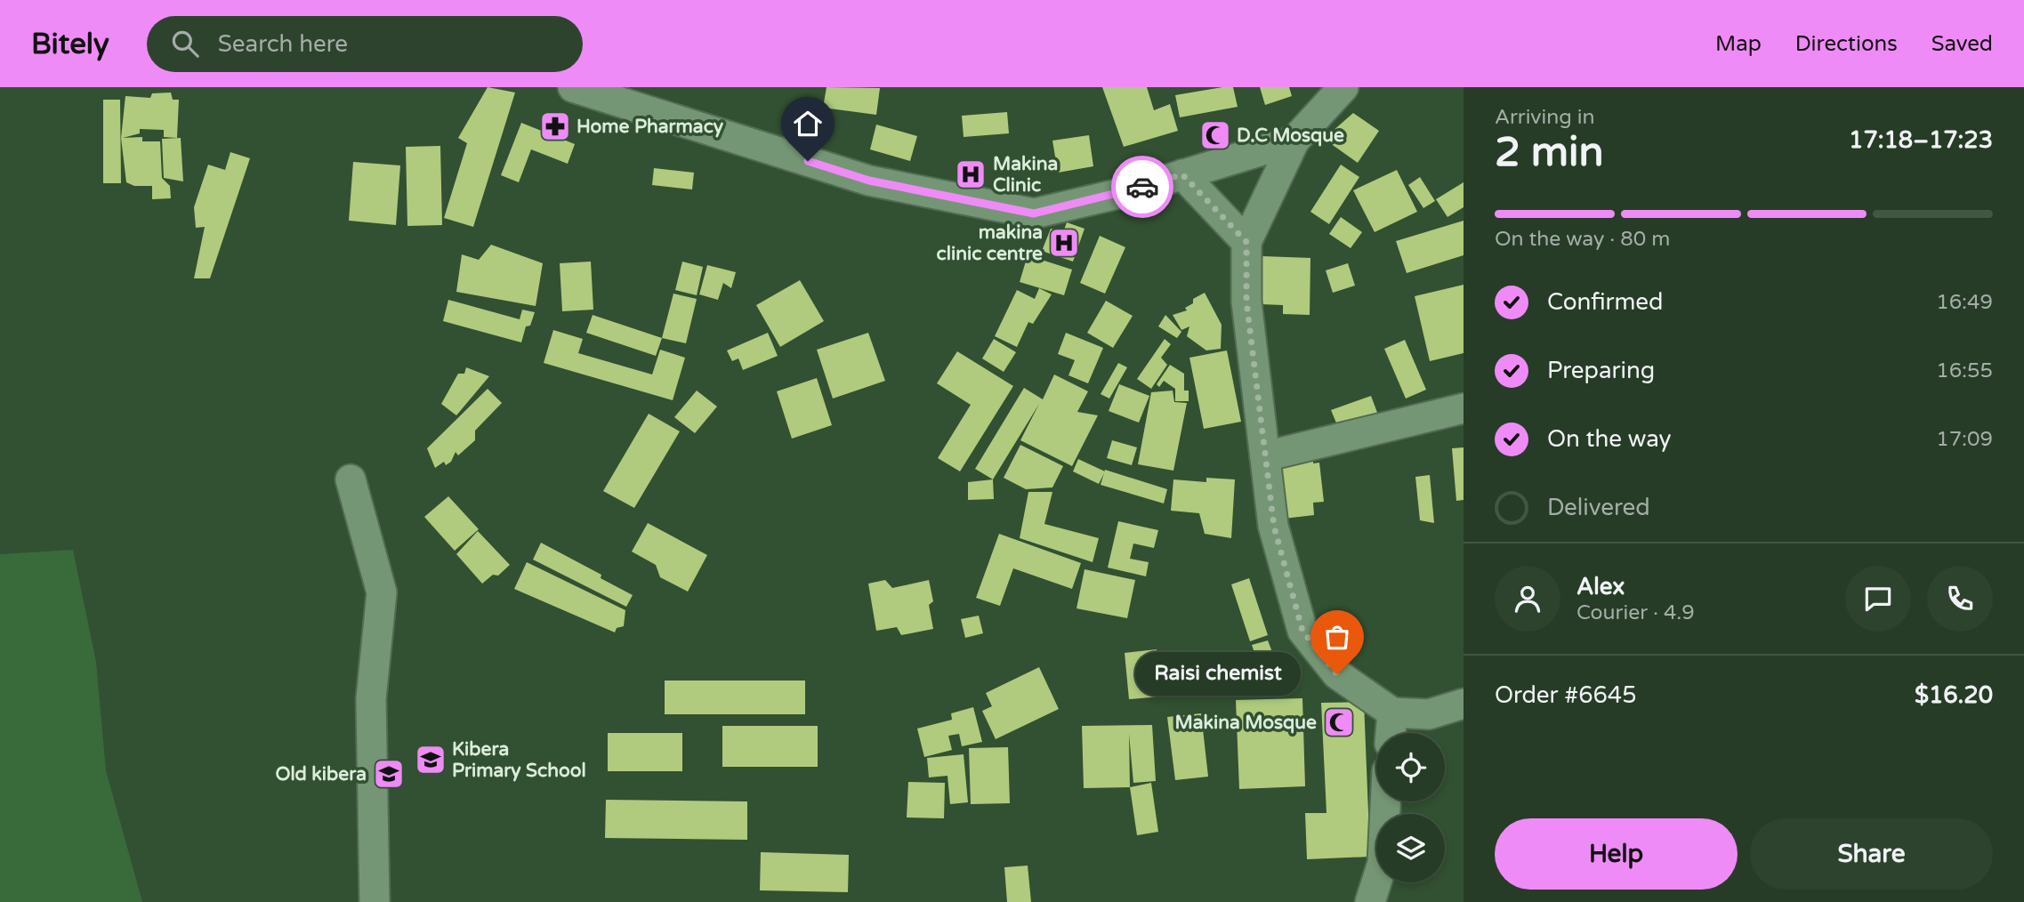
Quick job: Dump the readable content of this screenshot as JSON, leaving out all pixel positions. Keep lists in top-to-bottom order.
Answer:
{
  "places": {
    "pharmacy": ["Home Pharmacy"],
    "mosque": ["D.C Mosque", "Makina Mosque"],
    "hospital": ["Makina Clinic", "makina clinic centre"],
    "other": ["Raisi chemist"],
    "school or university": ["Kibera Primary School", "Old kibera"]
  },
  "page": {
    "header": "Bitely",
    "search": "Search here",
    "nav": ["Map", "Directions", "Saved"],
    "heading": ["2 min", "Arriving in", "17:18–17:23"],
    "panel": [
      "Alex",
      "Courier · 4.9",
      "Order #6645",
      "$16.20"
    ],
    "bar": "On the way · 80 m",
    "list": [
      ["Confirmed", "16:49"],
      ["Preparing", "16:55"],
      ["On the way", "17:09"],
      "Delivered"
    ],
    "bubble": "Raisi chemist",
    "buttons": ["Help", "Share"]
  }
}
